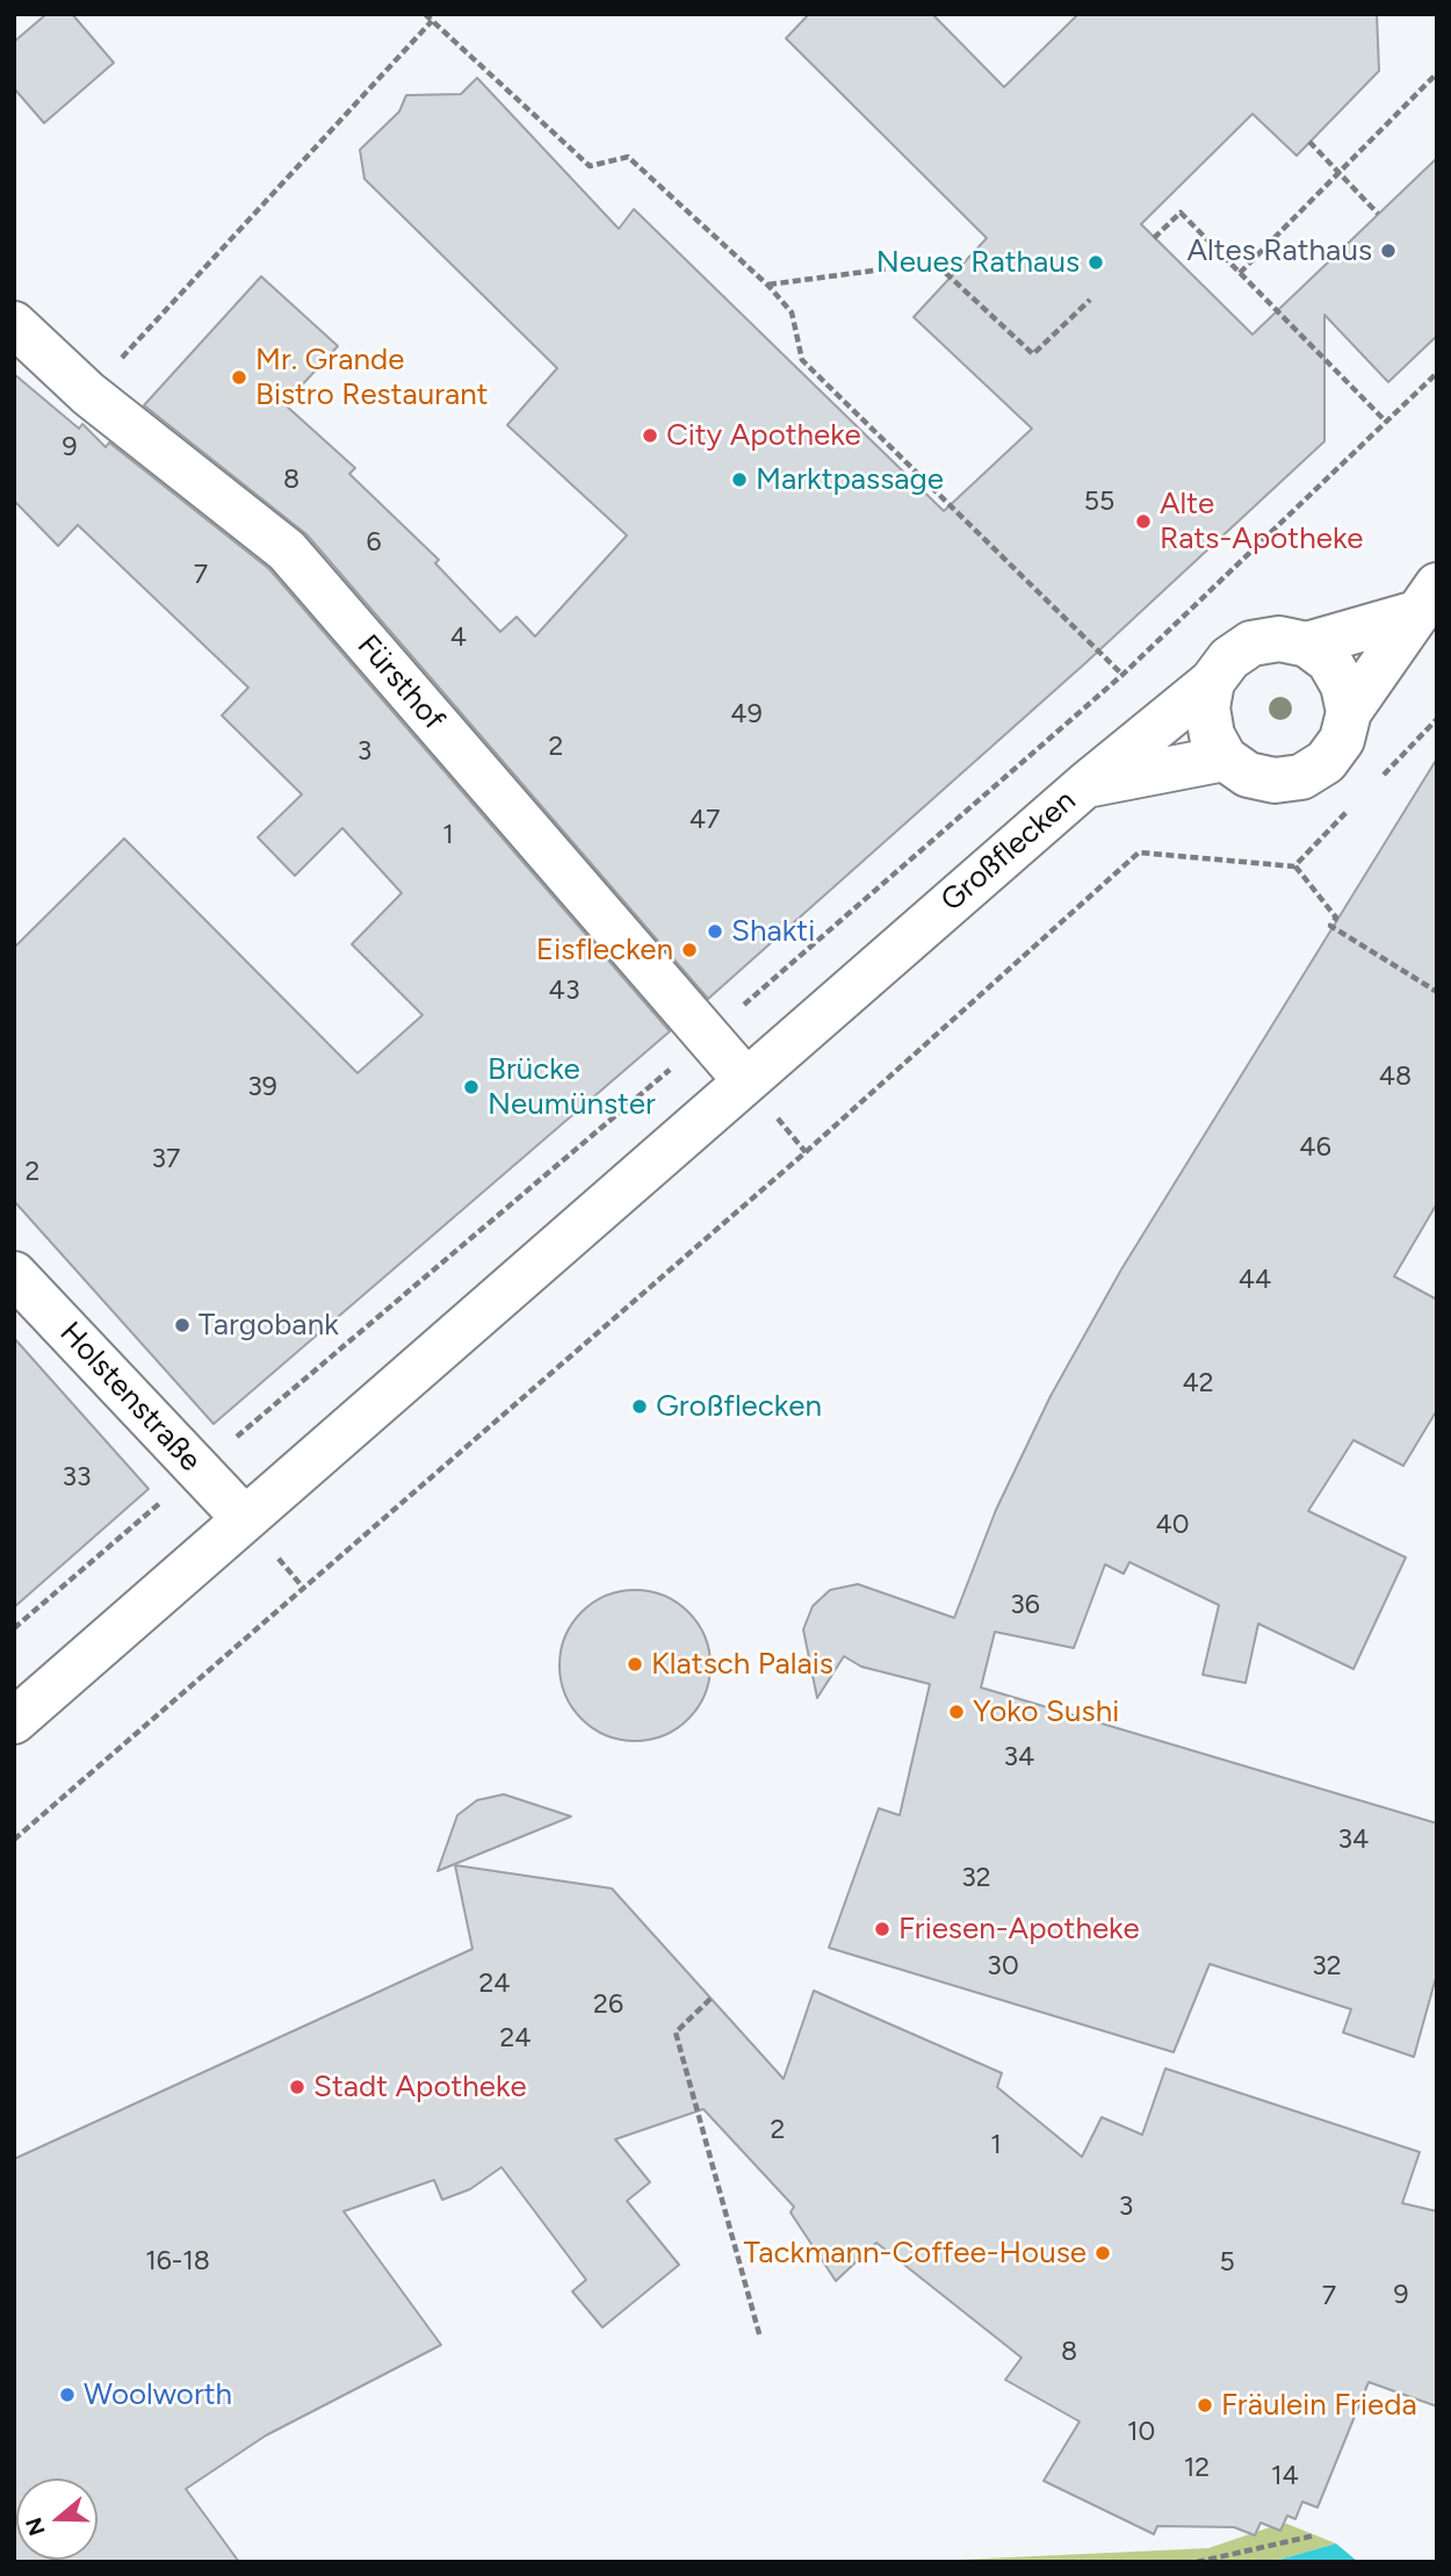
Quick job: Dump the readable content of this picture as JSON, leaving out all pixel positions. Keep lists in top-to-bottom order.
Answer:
{
  "streets": {
    "street": ["Fürsthof", "Großflecken", "Holstenstraße"]
  },
  "crossings": [
    ["Fürsthof", "Großflecken"],
    ["Großflecken", "Holstenstraße"]
  ],
  "places": [
    "Altes Rathaus",
    "Neues Rathaus",
    "Mr. Grande Bistro Restaurant",
    "City Apotheke",
    "Marktpassage",
    "Alte Rats-Apotheke",
    "Shakti",
    "Eisflecken",
    "Brücke Neumünster",
    "Targobank",
    "Großflecken",
    "Klatsch Palais",
    "Yoko Sushi",
    "Friesen-Apotheke",
    "Stadt Apotheke",
    "Tackmann-Coffee-House",
    "Woolworth",
    "Fräulein Frieda"
  ],
  "house_numbers": [
    "9",
    "8",
    "55",
    "6",
    "7",
    "4",
    "49",
    "2",
    "3",
    "47",
    "1",
    "43",
    "48",
    "39",
    "46",
    "37",
    "2",
    "44",
    "42",
    "33",
    "40",
    "36",
    "34",
    "34",
    "32",
    "30",
    "32",
    "24",
    "26",
    "24",
    "2",
    "1",
    "3",
    "16-18",
    "5",
    "9",
    "7",
    "8",
    "10",
    "12",
    "14"
  ],
  "north": "left"
}
